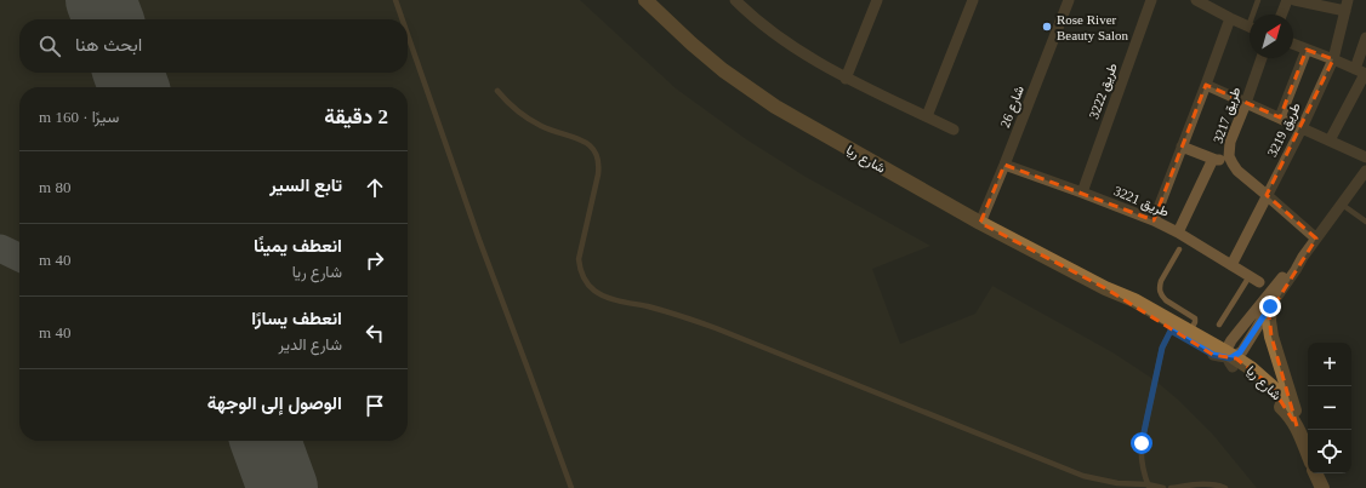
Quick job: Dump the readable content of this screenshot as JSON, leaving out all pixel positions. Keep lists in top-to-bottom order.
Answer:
{
  "streets": {
    "main road": ["شارع ريا"],
    "street": [
      "طريق 3222",
      "شارع 26",
      "طريق 3217",
      "طريق 3219",
      "طريق 3221"
    ]
  },
  "crossings": [
    ["طريق 3222", "طريق 3221"],
    ["شارع 26", "شارع ريا"],
    ["شارع 26", "طريق 3221"],
    ["طريق 3217", "طريق 3219"],
    ["طريق 3219", "طريق 3221"]
  ],
  "places": ["Rose River Beauty Salon"],
  "north": "top right",
  "page": {
    "search": "ابحث هنا",
    "heading": ["2 دقيقة", "سيرًا · 160 m"],
    "list": [
      ["تابع السير", "80 m"],
      ["انعطف يمينًا", "شارع ريا", "40 m"],
      ["انعطف يسارًا", "شارع الدير", "40 m"],
      "الوصول إلى الوجهة"
    ],
    "map_buttons": ["+", "−"]
  }
}
